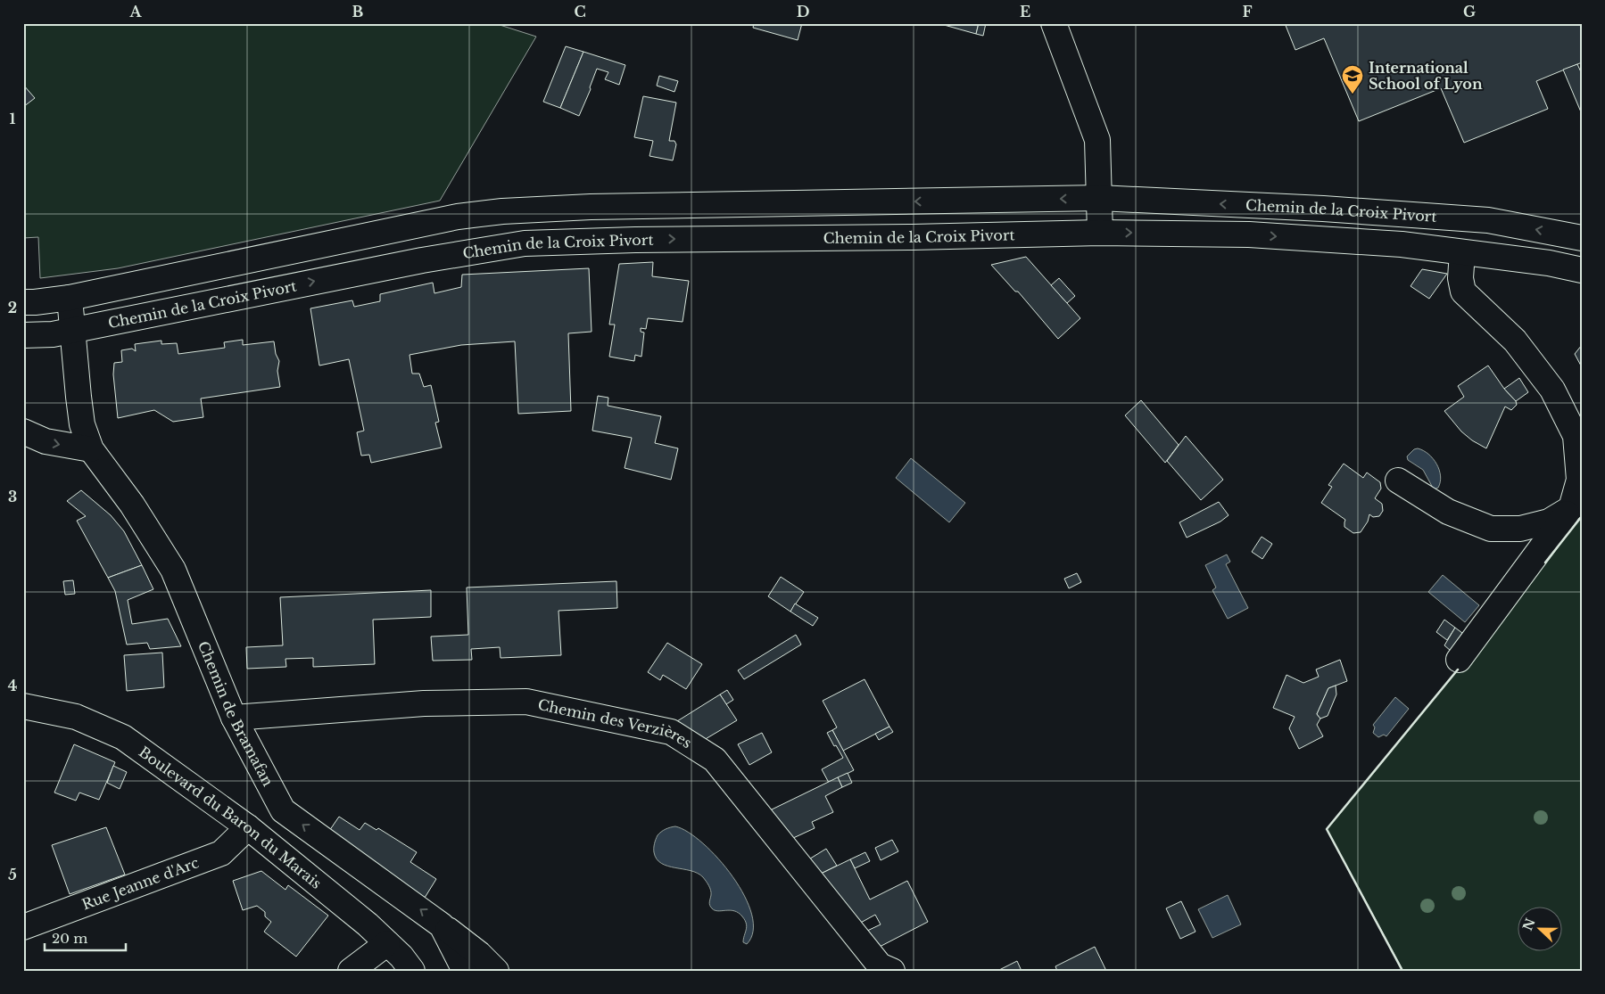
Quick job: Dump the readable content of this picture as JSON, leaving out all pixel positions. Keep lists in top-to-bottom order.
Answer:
{
  "streets": {
    "main road": [
      "Chemin de la Croix Pivort",
      "Chemin de Bramafan",
      "Chemin des Verzières",
      "Boulevard du Baron du Marais",
      "Rue Jeanne d'Arc"
    ]
  },
  "crossings": [
    ["Chemin de la Croix Pivort", "Chemin de Bramafan"],
    ["Chemin de Bramafan", "Chemin des Verzières"],
    ["Boulevard du Baron du Marais", "Rue Jeanne d'Arc"]
  ],
  "places": {
    "school or university": ["International School of Lyon"]
  },
  "scale_bar": "20 m",
  "north": "left",
  "grid": {
    "columns": [
      "A",
      "B",
      "C",
      "D",
      "E",
      "F",
      "G"
    ],
    "rows": [
      "1",
      "2",
      "3",
      "4",
      "5"
    ]
  }
}
